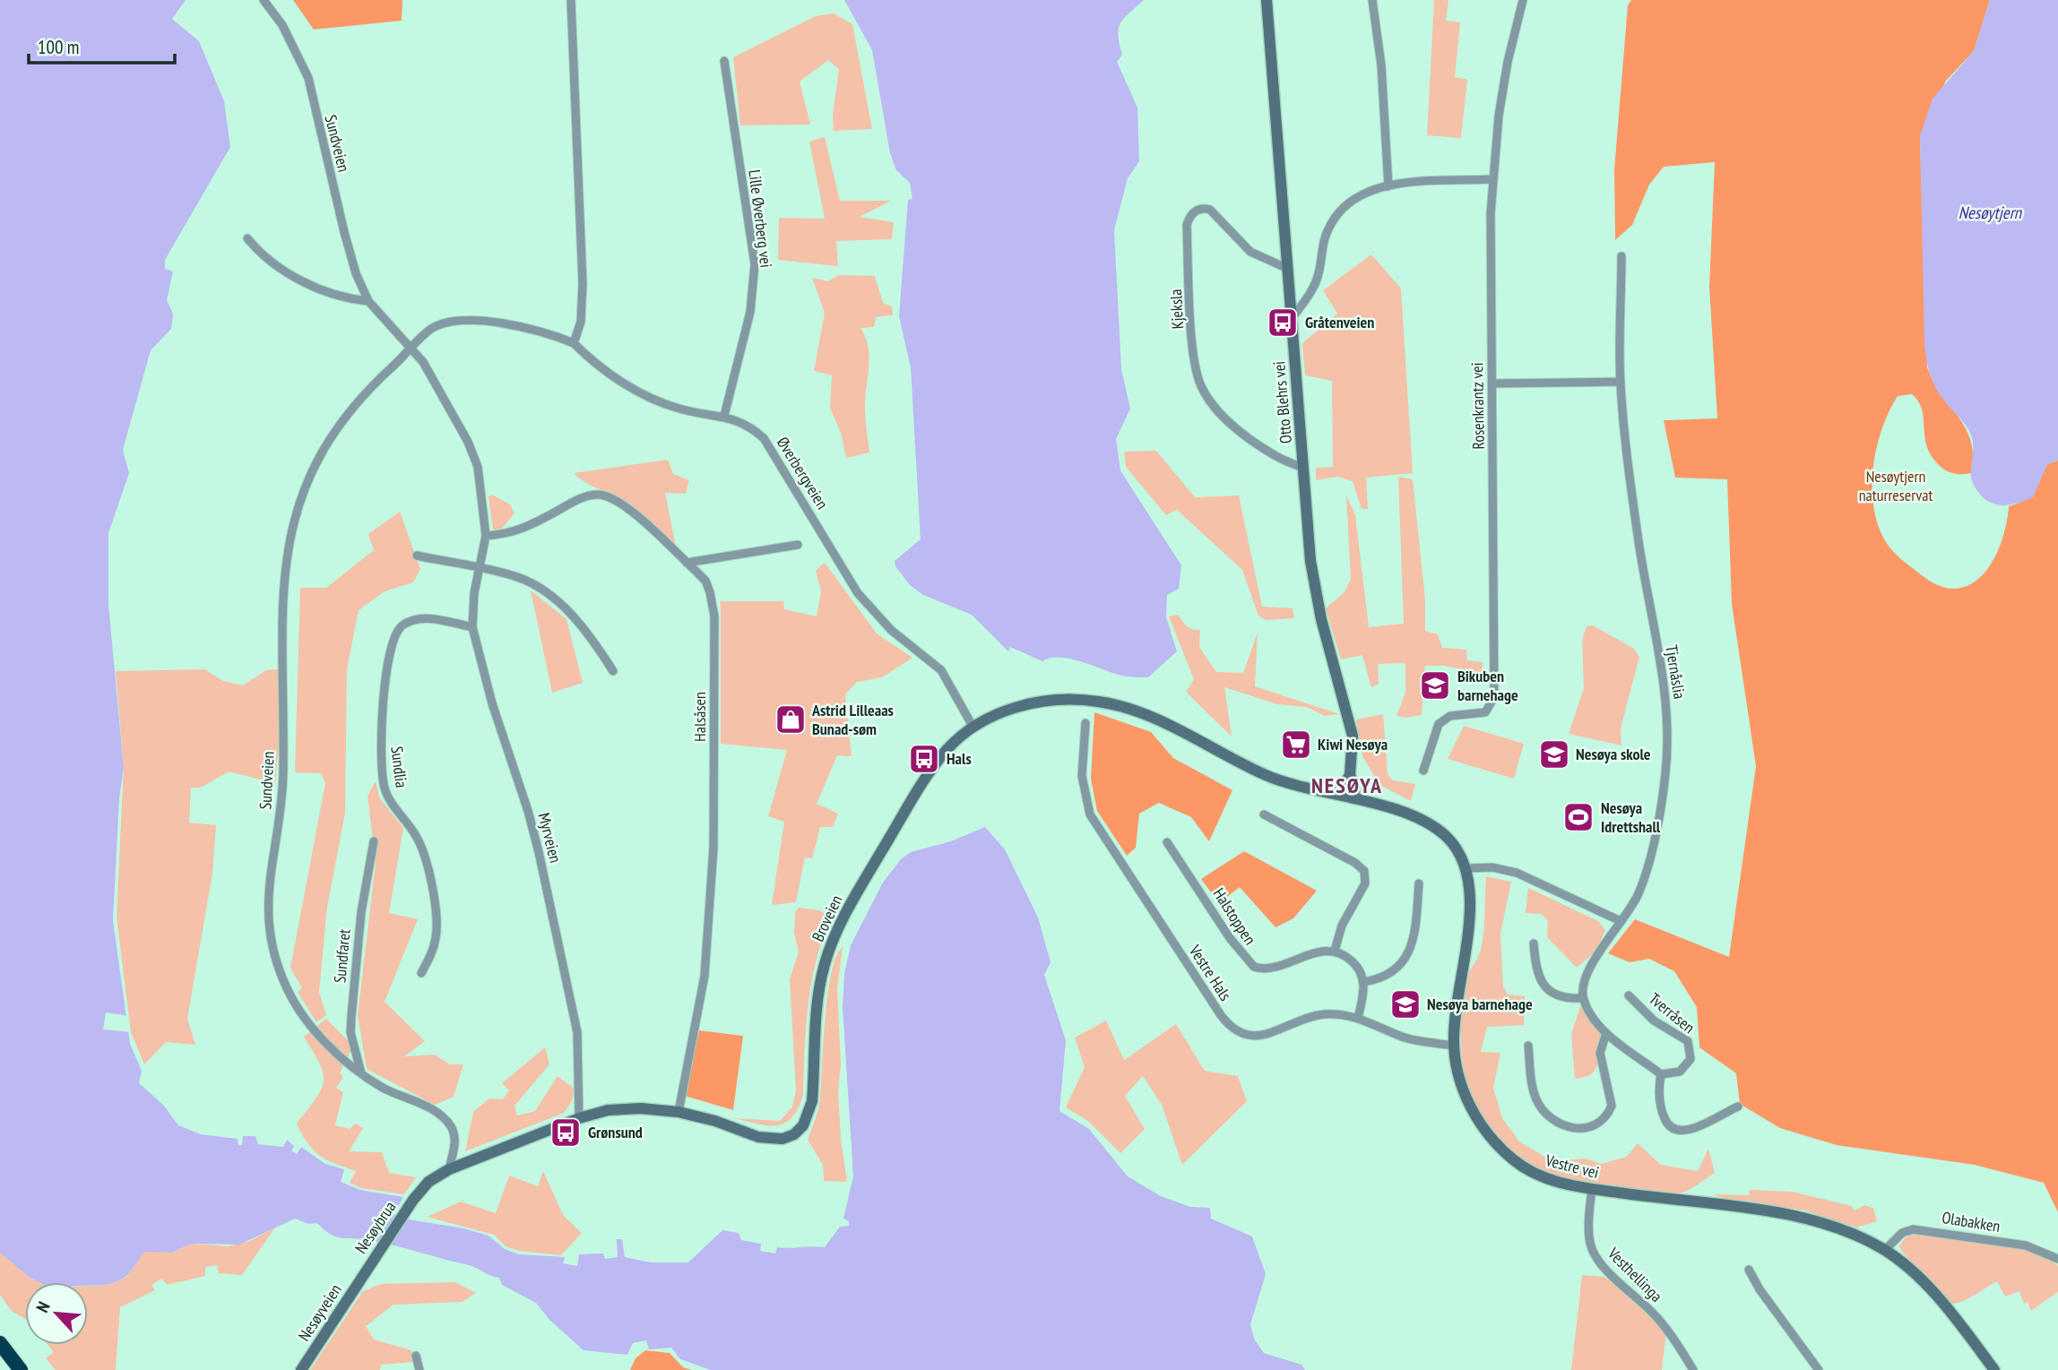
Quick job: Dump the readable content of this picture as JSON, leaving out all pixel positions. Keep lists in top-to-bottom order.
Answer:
{
  "streets": {
    "street": [
      "Sundveien",
      "Lille Øverberg vei",
      "Kjeksla",
      "Otto Blehrs vei",
      "Rosenkrantz vei",
      "Øverbergveien",
      "Tjernåslia",
      "Halsåsen",
      "Sundlia",
      "Myrveien",
      "Halstoppen",
      "Broveien",
      "Sundfaret",
      "Vestre Hals",
      "Tverråsen",
      "Vestre vei",
      "Olabakken",
      "Nesøybrua",
      "Vesthellinga",
      "Nesøyveien"
    ]
  },
  "crossings": [
    ["Sundveien", "Øverbergveien"],
    ["Sundveien", "Myrveien"],
    ["Sundveien", "Broveien"],
    ["Sundveien", "Sundfaret"],
    ["Lille Øverberg vei", "Øverbergveien"],
    ["Kjeksla", "Otto Blehrs vei"],
    ["Otto Blehrs vei", "Broveien"],
    ["Øverbergveien", "Broveien"],
    ["Halsåsen", "Myrveien"],
    ["Halsåsen", "Broveien"],
    ["Sundlia", "Myrveien"],
    ["Myrveien", "Broveien"],
    ["Broveien", "Nesøybrua"],
    ["Vestre Hals", "Vestre vei"],
    ["Vestre vei", "Olabakken"],
    ["Vestre vei", "Vesthellinga"],
    ["Nesøybrua", "Nesøyveien"]
  ],
  "districts": ["NESØYA"],
  "water": ["Nesøytjern"],
  "parks": ["Nesøytjern naturreservat"],
  "places": {
    "bus stop": ["Gråtenveien", "Hals", "Grønsund"],
    "school or university": ["Bikuben barnehage", "Nesøya skole", "Nesøya barnehage"],
    "shop": ["Astrid Lilleaas Bunad-søm"],
    "supermarket": ["Kiwi Nesøya"],
    "sports": ["Nesøya Idrettshall"]
  },
  "scale_bar": "100 m",
  "north": "top left"
}
